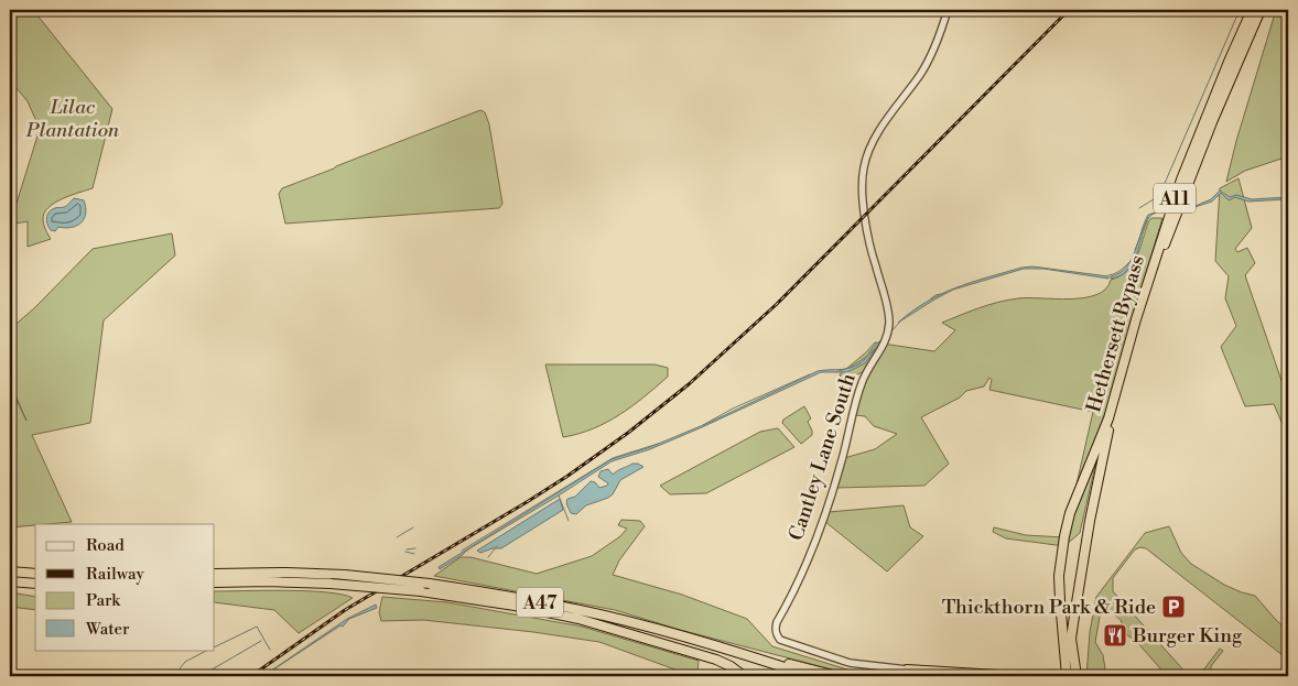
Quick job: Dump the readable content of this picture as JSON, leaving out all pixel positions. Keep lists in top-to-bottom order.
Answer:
{
  "streets": {
    "highway": ["A11", "Hethersett Bypass", "A47"],
    "street": ["Cantley Lane South"]
  },
  "parks": ["Lilac Plantation"],
  "places": {
    "parking": ["Thickthorn Park & Ride"],
    "restaurant": ["Burger King"]
  },
  "legend": [
    "Road",
    "Railway",
    "Park",
    "Water"
  ]
}
